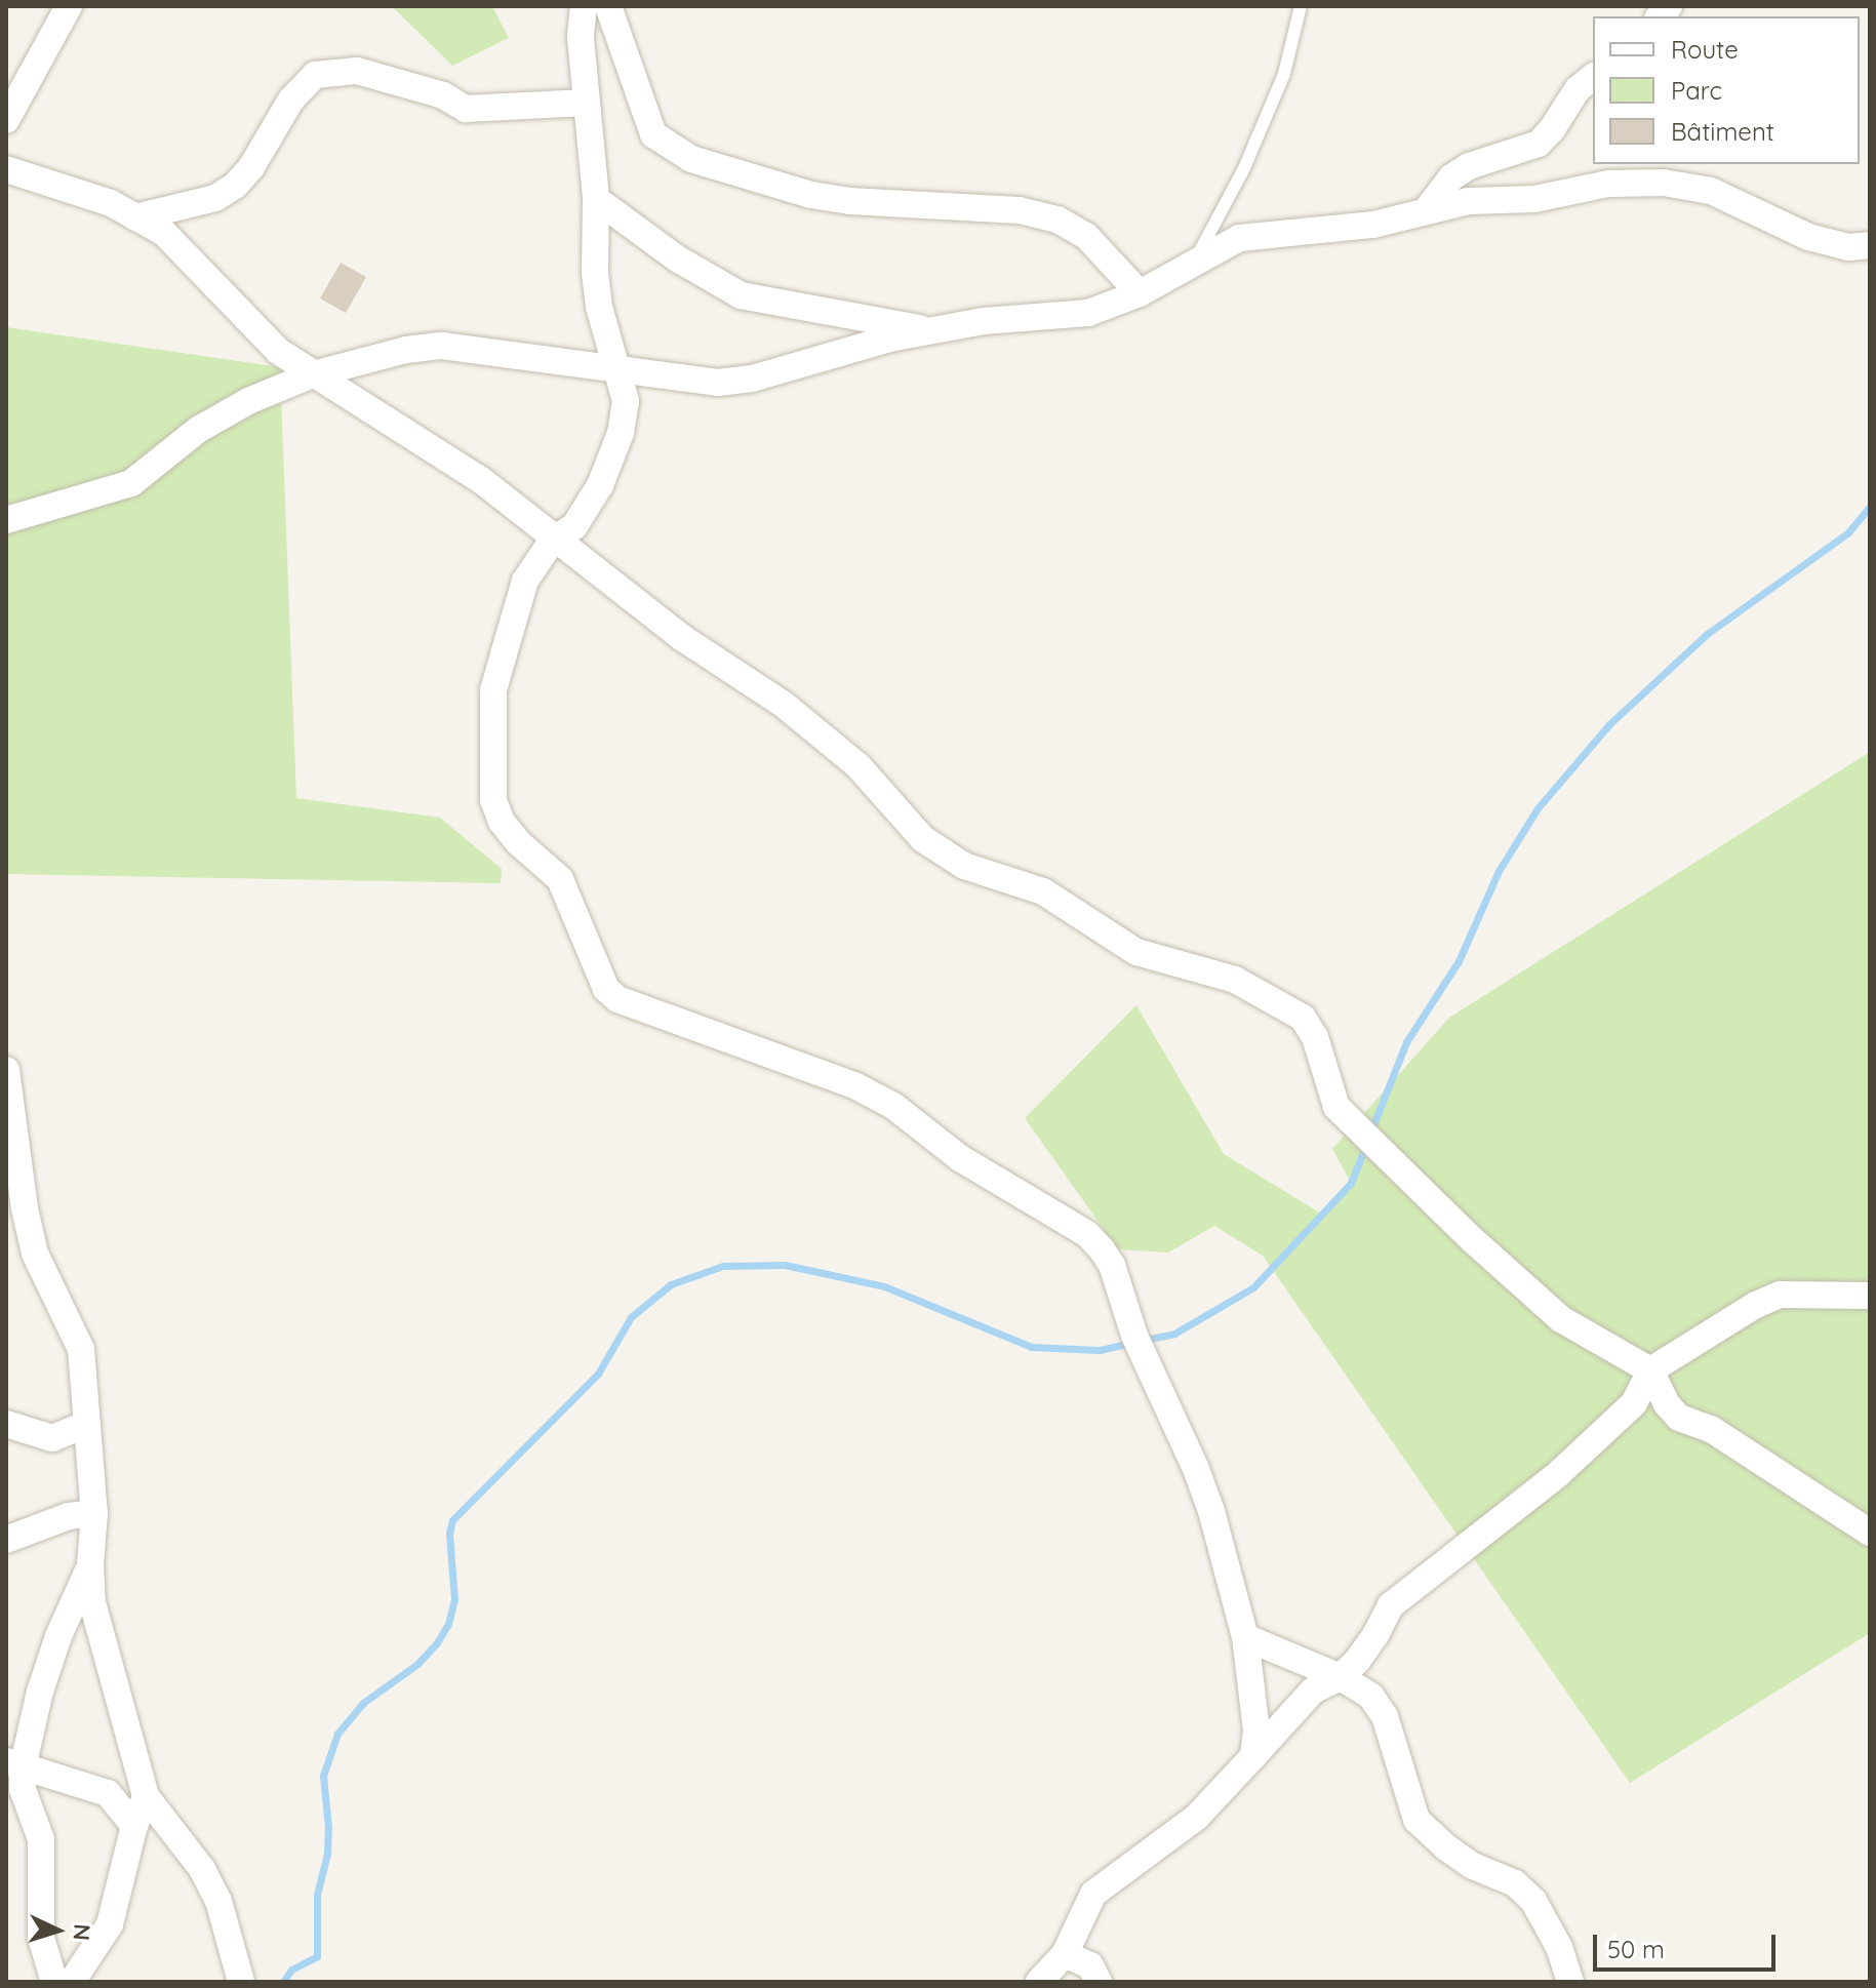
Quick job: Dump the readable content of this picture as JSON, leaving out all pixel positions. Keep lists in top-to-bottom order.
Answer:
{
  "legend": ["Route", "Parc", "Bâtiment"],
  "scale_bar": "50 m",
  "north": "right"
}
